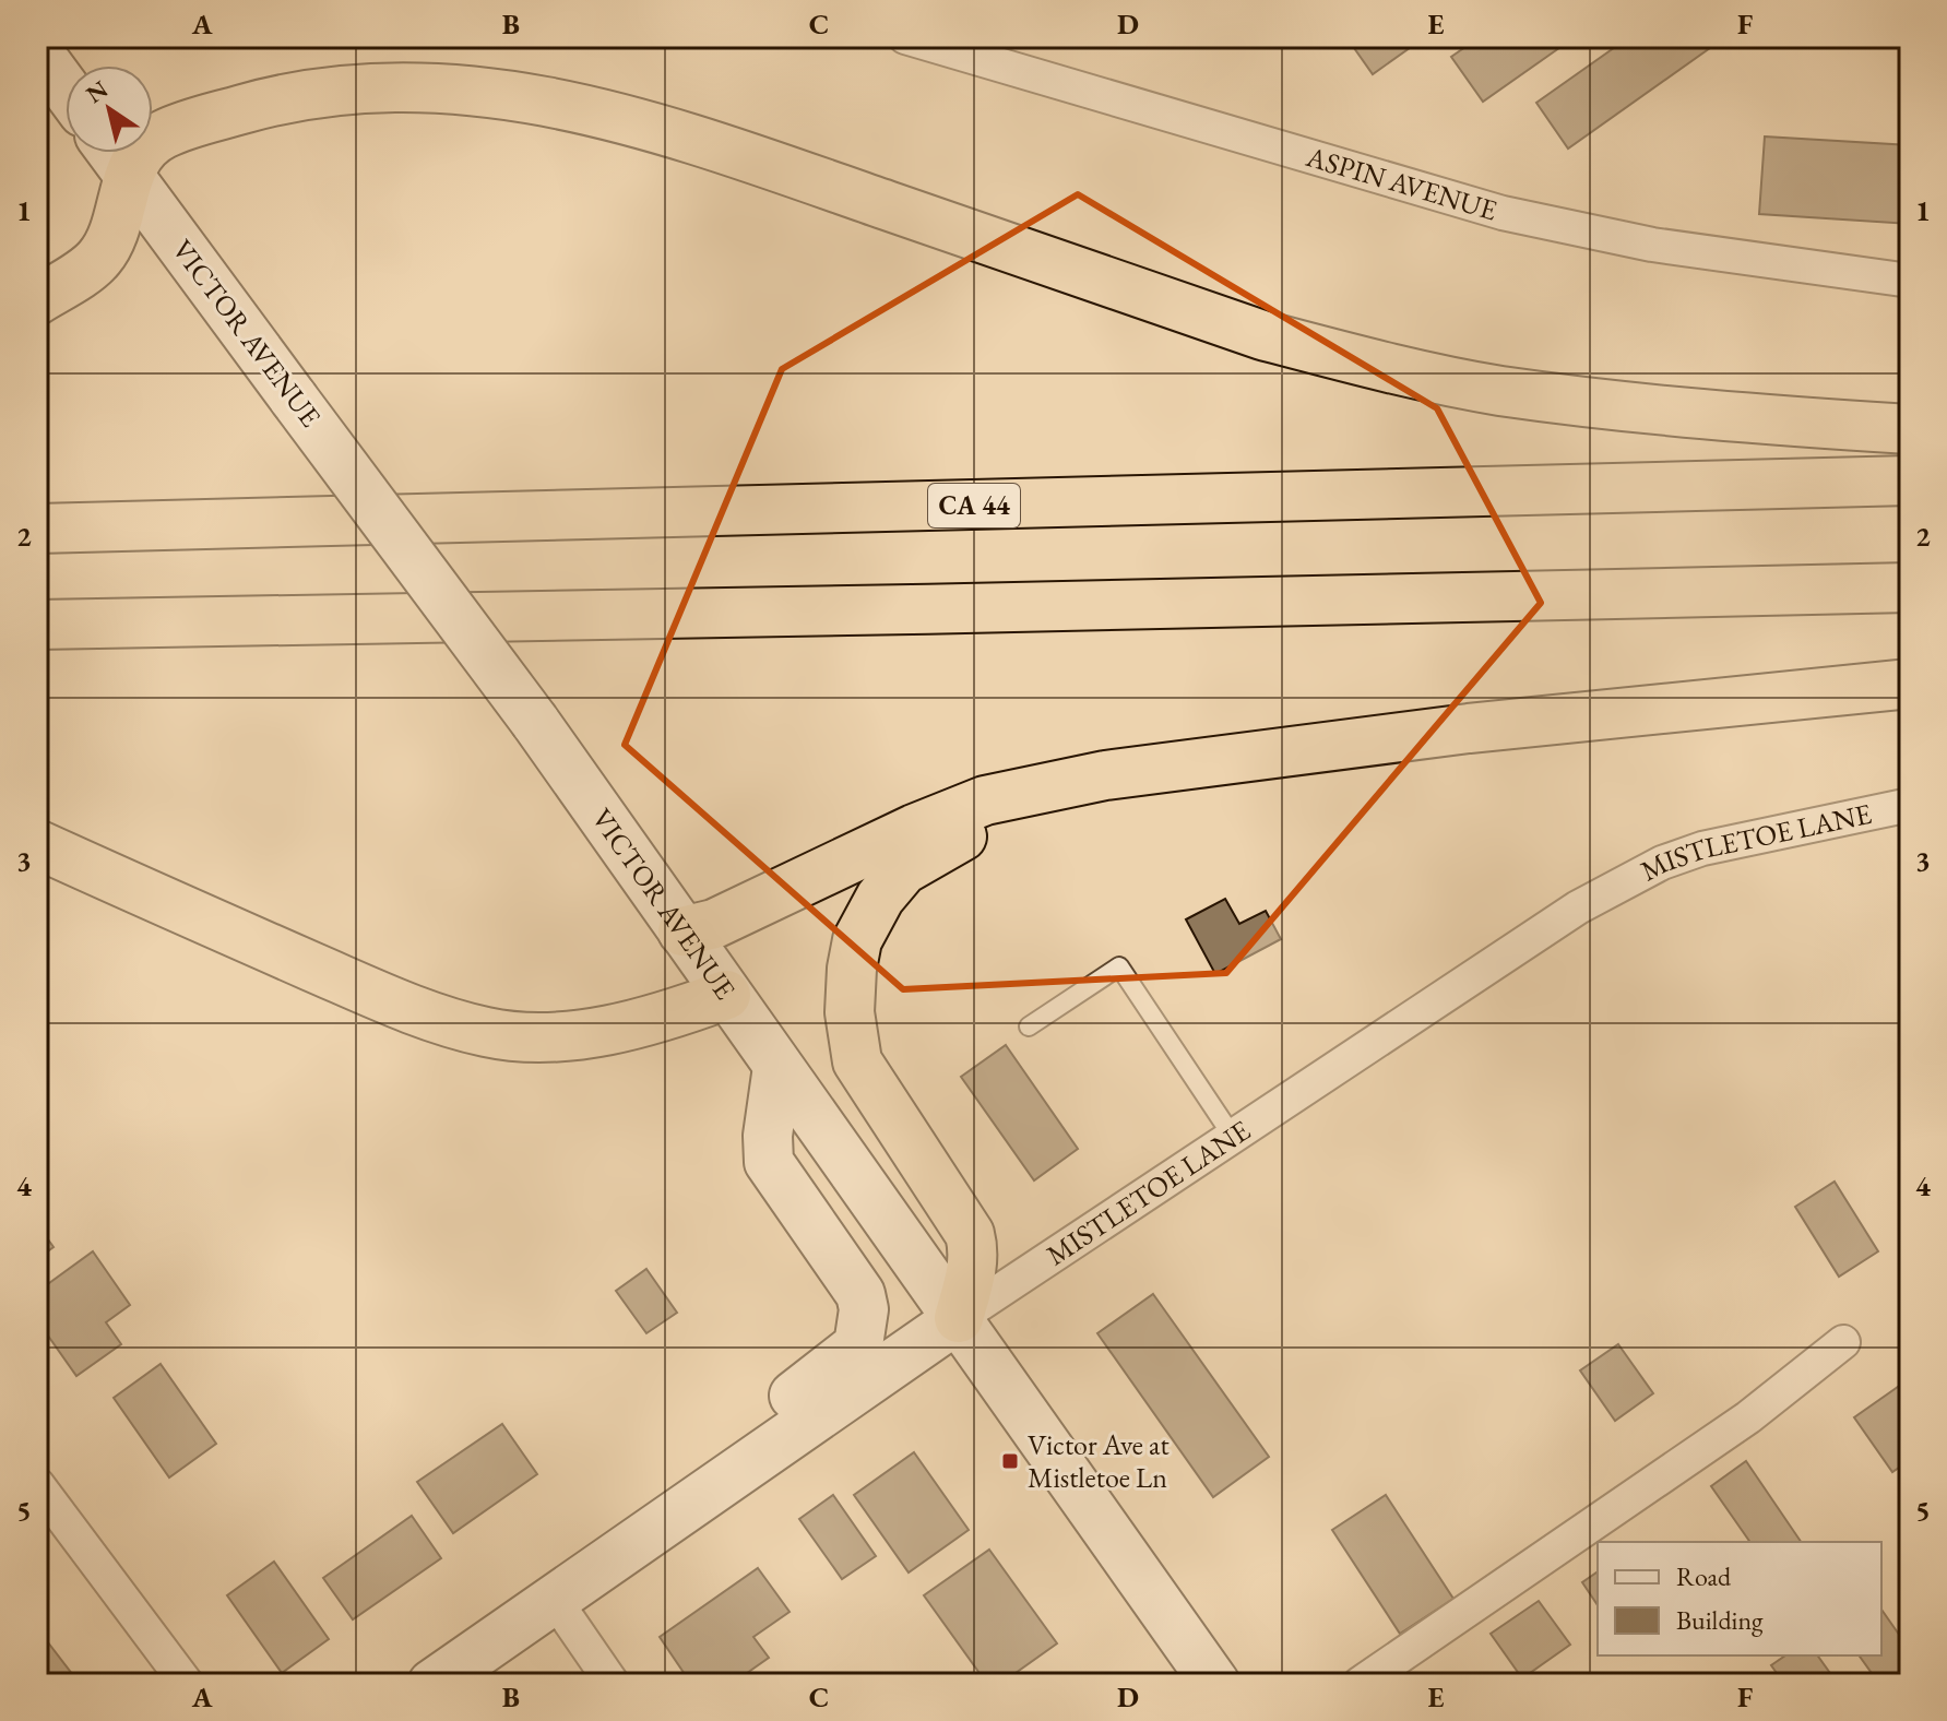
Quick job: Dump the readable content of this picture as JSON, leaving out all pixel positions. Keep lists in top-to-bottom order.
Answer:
{
  "streets": {
    "highway": ["CA 44"],
    "main road": ["VICTOR AVENUE", "MISTLETOE LANE"],
    "street": ["ASPIN AVENUE"]
  },
  "crossings": [
    ["VICTOR AVENUE", "MISTLETOE LANE"]
  ],
  "places": {
    "transit": ["Victor Ave at Mistletoe Ln"]
  },
  "legend": ["Road", "Building"],
  "north": "top left",
  "grid": {
    "columns": [
      "A",
      "B",
      "C",
      "D",
      "E",
      "F"
    ],
    "rows": [
      "1",
      "2",
      "3",
      "4",
      "5"
    ]
  }
}
